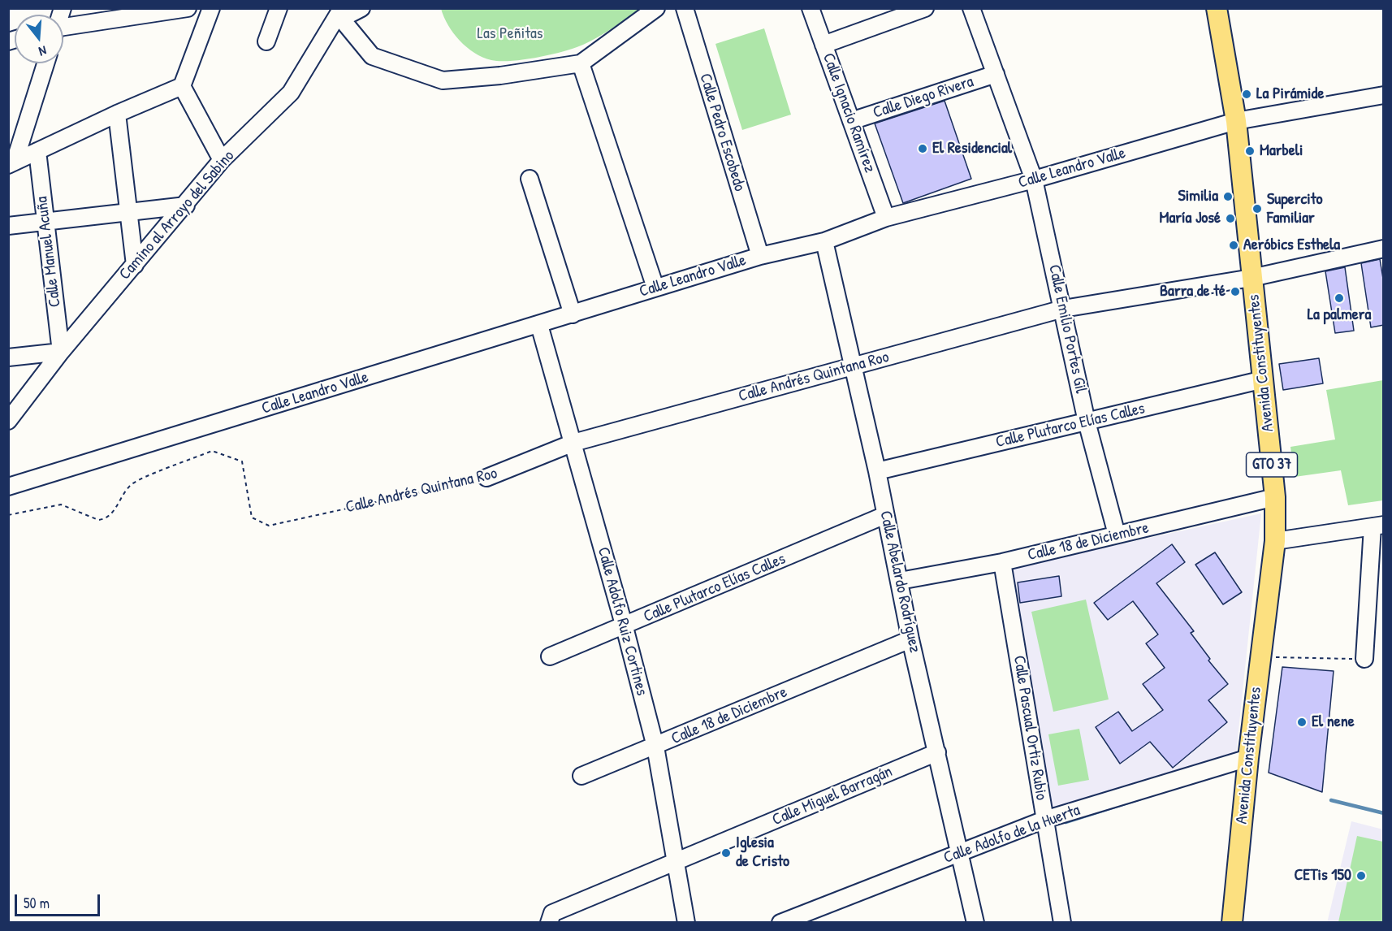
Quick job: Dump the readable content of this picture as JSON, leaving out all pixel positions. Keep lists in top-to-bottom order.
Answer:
{
  "streets": {
    "main road": ["Avenida Constituyentes", "GTO 37"],
    "street": [
      "Calle Diego Rivera",
      "Calle Ignacio Ramírez",
      "Calle Pedro Escobedo",
      "Calle Leandro Valle",
      "Camino al Arroyo del Sabino",
      "Calle Manuel Acuña",
      "Calle Emilio Portes Gil",
      "Calle Andrés Quintana Roo",
      "Calle Plutarco Elías Calles",
      "Calle 18 de Diciembre",
      "Calle Abelardo Rodríguez",
      "Calle Adolfo Ruiz Cortines",
      "Calle Pascual Ortiz Rubio",
      "Calle Miguel Barragán",
      "Calle Adolfo de la Huerta"
    ]
  },
  "crossings": [
    ["Calle Diego Rivera", "Calle Ignacio Ramírez"],
    ["Calle Diego Rivera", "Calle Emilio Portes Gil"],
    ["Calle Ignacio Ramírez", "Calle Leandro Valle"],
    ["Calle Pedro Escobedo", "Calle Leandro Valle"],
    ["Calle Leandro Valle", "Calle Emilio Portes Gil"],
    ["Calle Leandro Valle", "Avenida Constituyentes"],
    ["Calle Leandro Valle", "Calle Abelardo Rodríguez"],
    ["Calle Leandro Valle", "Calle Adolfo Ruiz Cortines"],
    ["Camino al Arroyo del Sabino", "Calle Manuel Acuña"],
    ["Calle Emilio Portes Gil", "Calle Andrés Quintana Roo"],
    ["Calle Emilio Portes Gil", "Calle Plutarco Elías Calles"],
    ["Calle Emilio Portes Gil", "Calle 18 de Diciembre"],
    ["Avenida Constituyentes", "Calle Andrés Quintana Roo"],
    ["Avenida Constituyentes", "Calle Plutarco Elías Calles"],
    ["Avenida Constituyentes", "Calle 18 de Diciembre"],
    ["Avenida Constituyentes", "Calle Adolfo de la Huerta"],
    ["Calle Andrés Quintana Roo", "Calle Abelardo Rodríguez"],
    ["Calle Andrés Quintana Roo", "Calle Adolfo Ruiz Cortines"],
    ["Calle Plutarco Elías Calles", "Calle Abelardo Rodríguez"],
    ["Calle Plutarco Elías Calles", "Calle Adolfo Ruiz Cortines"],
    ["Calle 18 de Diciembre", "Calle Abelardo Rodríguez"],
    ["Calle 18 de Diciembre", "Calle Adolfo Ruiz Cortines"],
    ["Calle 18 de Diciembre", "Calle Pascual Ortiz Rubio"],
    ["Calle Abelardo Rodríguez", "Calle Miguel Barragán"],
    ["Calle Abelardo Rodríguez", "Calle Adolfo de la Huerta"],
    ["Calle Adolfo Ruiz Cortines", "Calle Miguel Barragán"],
    ["Calle Pascual Ortiz Rubio", "Calle Adolfo de la Huerta"]
  ],
  "parks": ["Las Peñitas"],
  "places": [
    "La Pirámide",
    "El Residencial",
    "Marbeli",
    "Similia",
    "Supercito Familiar",
    "María José",
    "Aeróbics Esthela",
    "Barra de té",
    "La palmera",
    "El nene",
    "Iglesia de Cristo",
    "CETis 150"
  ],
  "scale_bar": "50 m",
  "north": "bottom"
}
